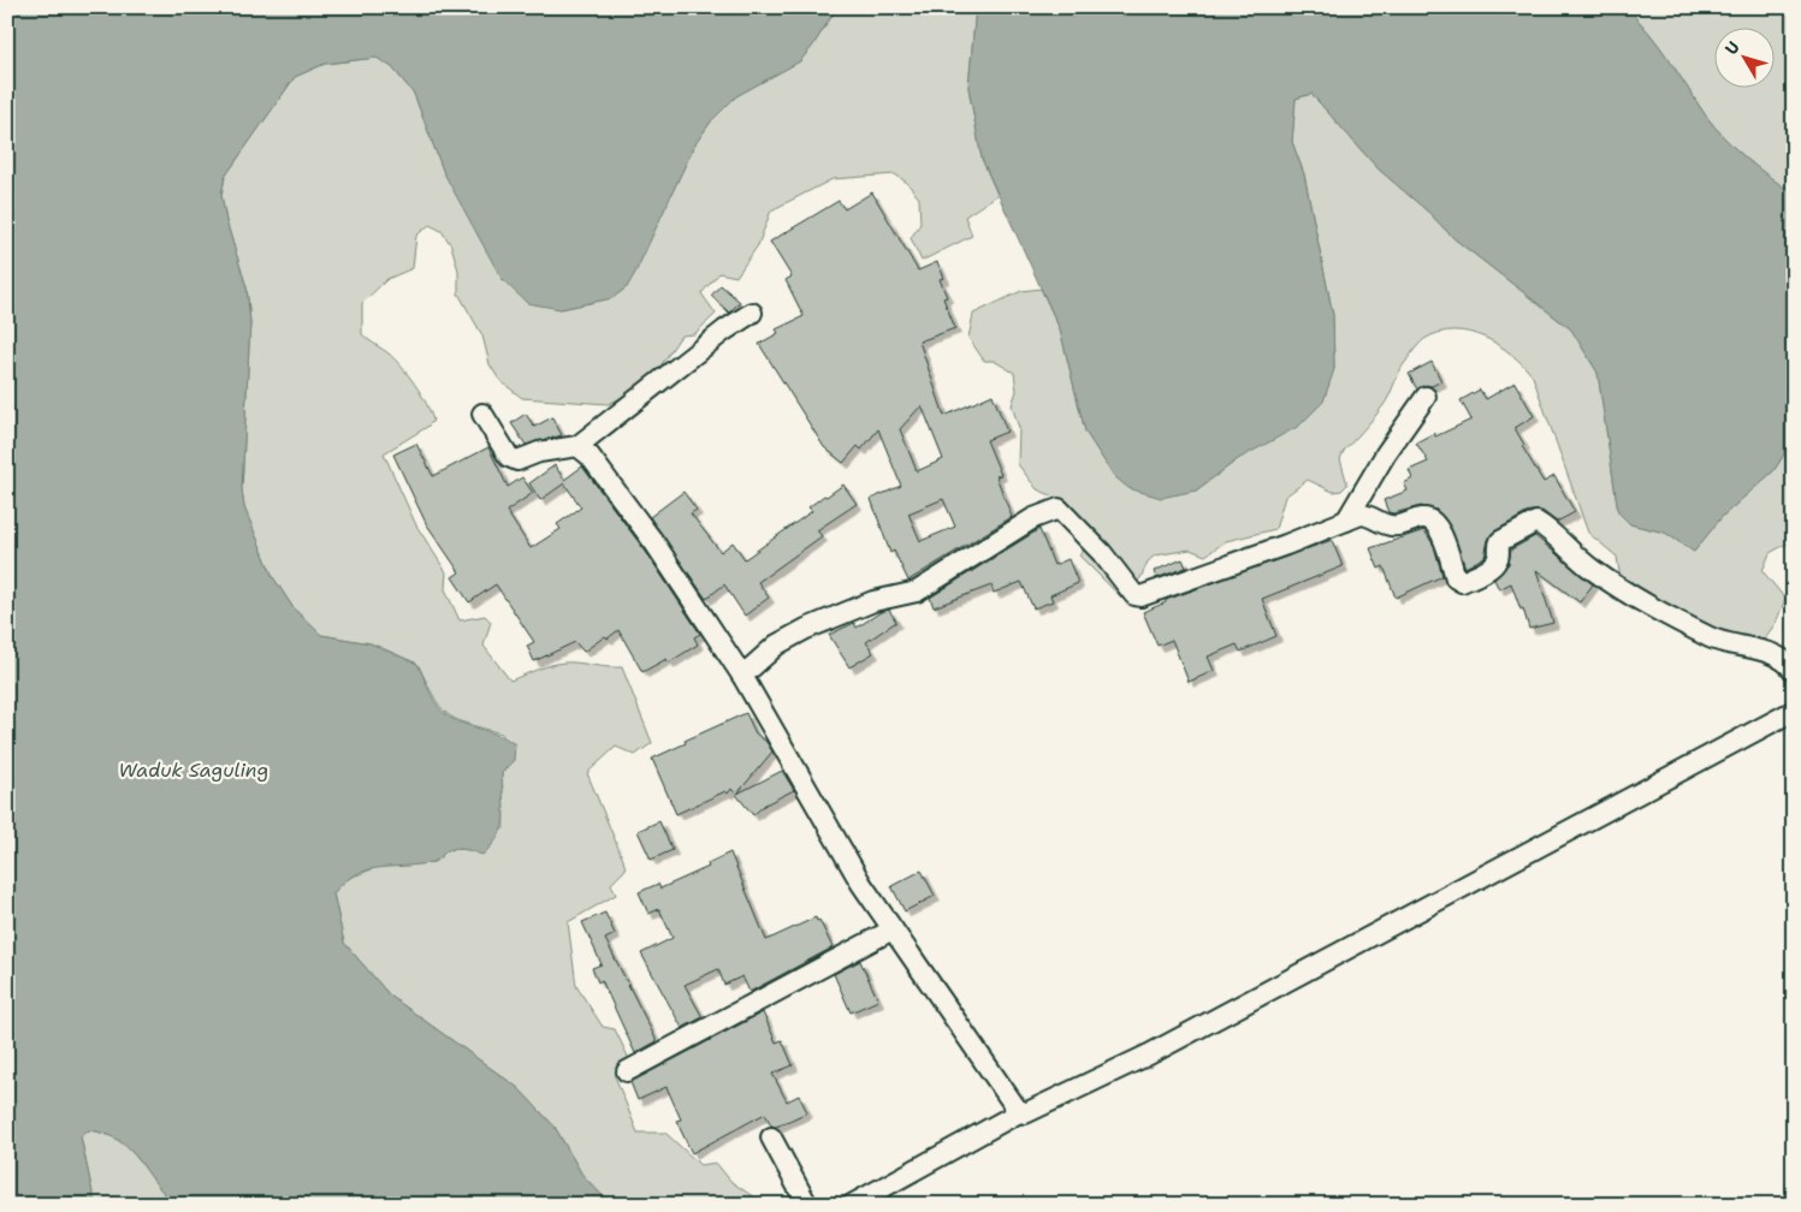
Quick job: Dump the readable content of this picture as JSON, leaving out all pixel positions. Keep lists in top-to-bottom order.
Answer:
{
  "water": ["Waduk Saguling"],
  "north": "top left"
}
